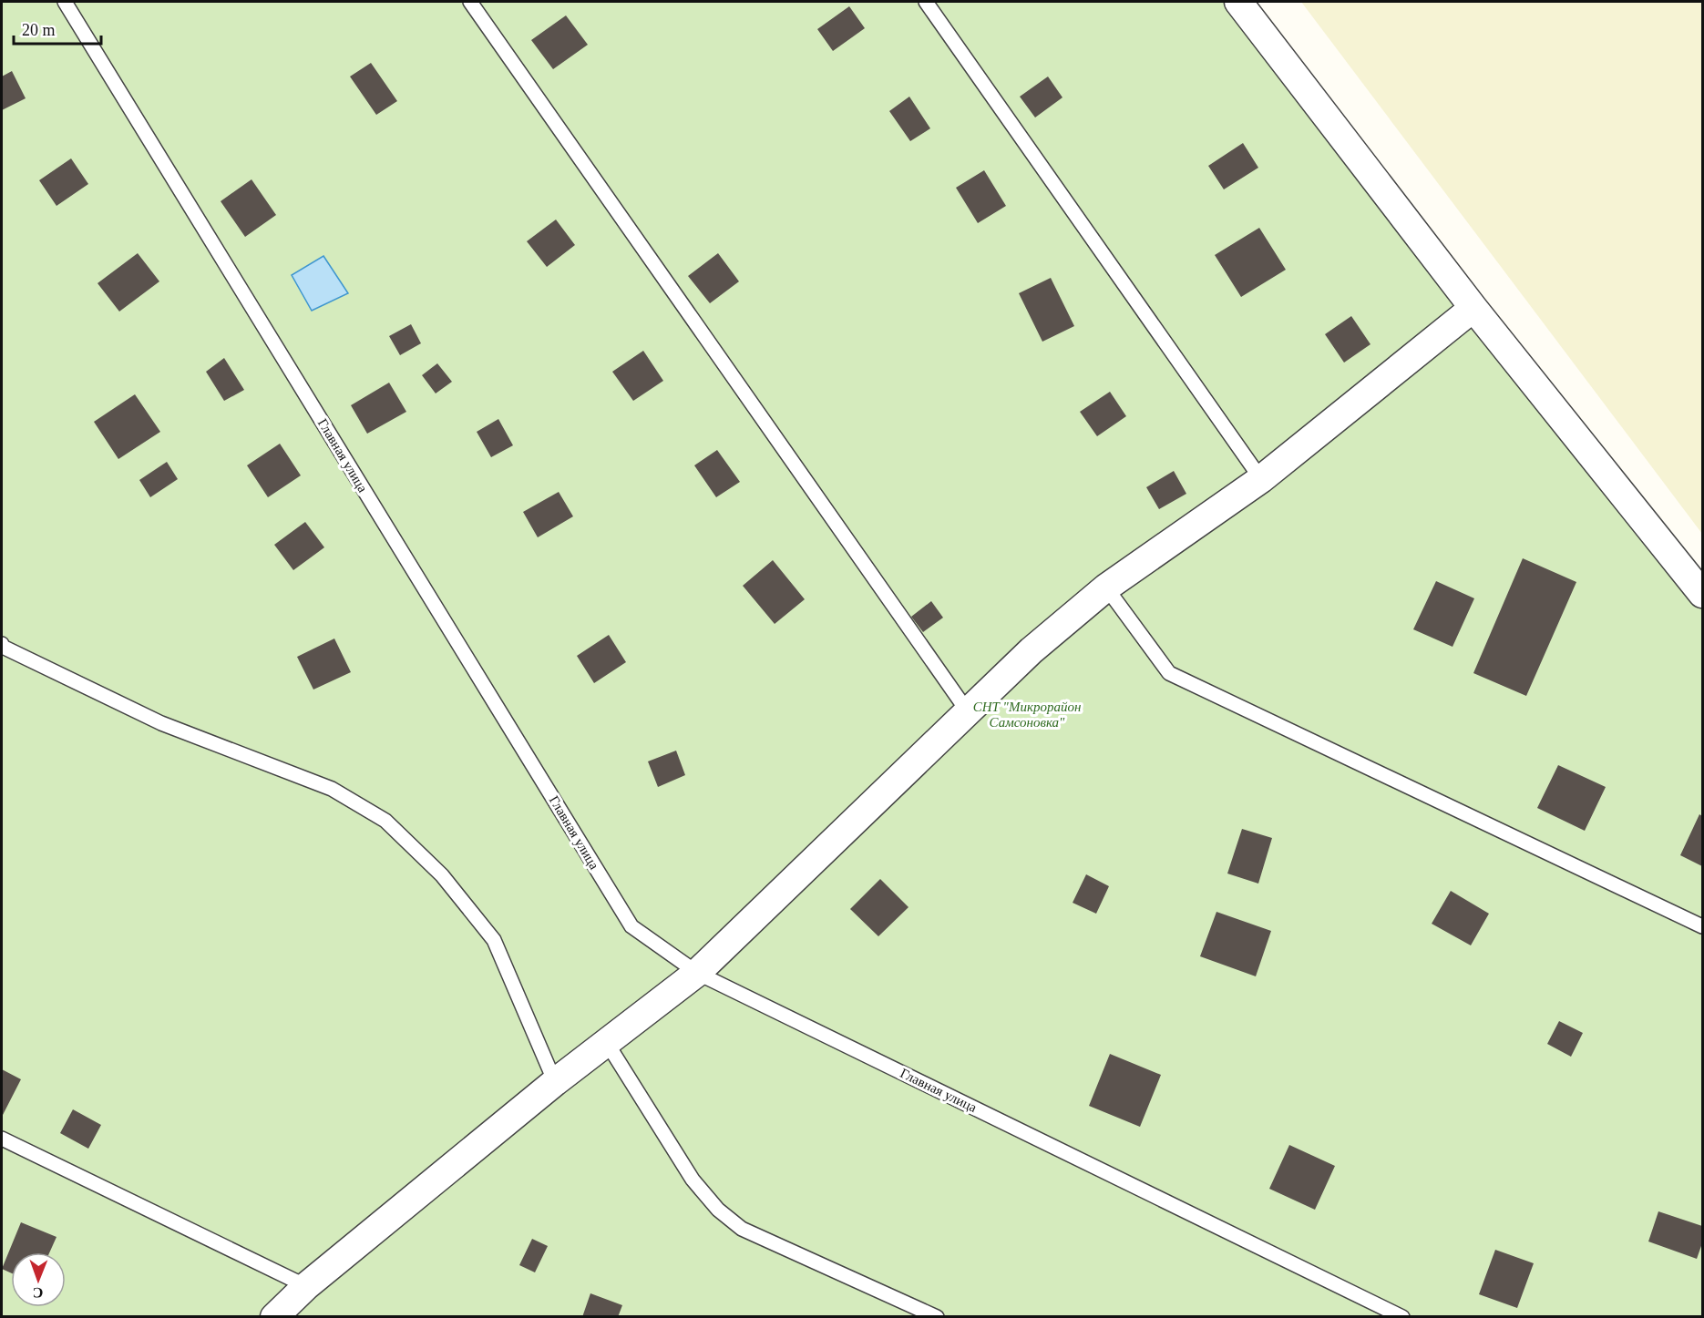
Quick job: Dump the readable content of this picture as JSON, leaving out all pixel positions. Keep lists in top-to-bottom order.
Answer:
{
  "streets": {
    "lane": ["Главная улица"]
  },
  "parks": ["СНТ \"Микрорайон Самсоновка\""],
  "scale_bar": "20 m",
  "north": "bottom"
}
